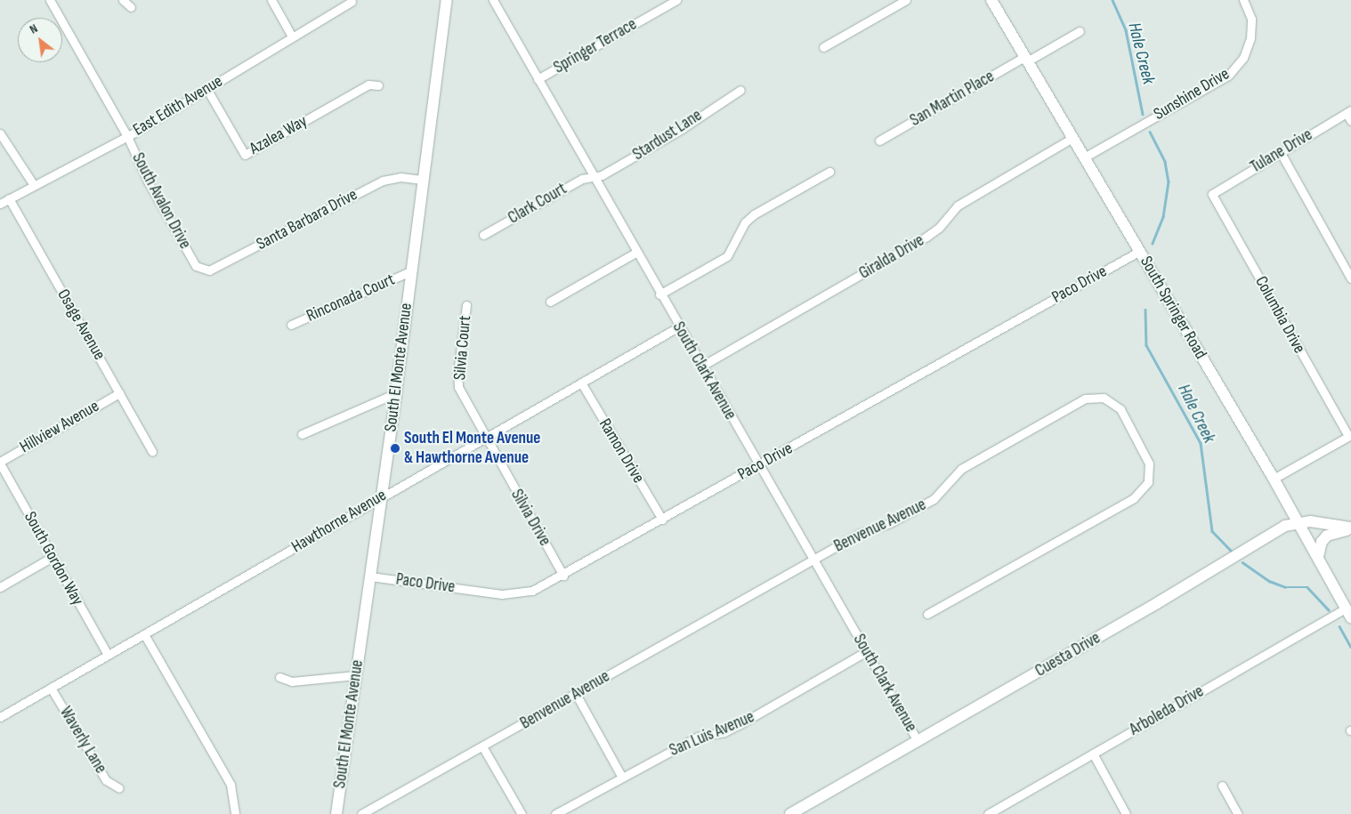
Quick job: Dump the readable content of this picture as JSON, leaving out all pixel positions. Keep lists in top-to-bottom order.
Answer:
{
  "streets": {
    "street": [
      "Springer Terrace",
      "Sunshine Drive",
      "San Martin Place",
      "East Edith Avenue",
      "Azalea Way",
      "Stardust Lane",
      "Tulane Drive",
      "South Avalon Drive",
      "Clark Court",
      "Santa Barbara Drive",
      "Giralda Drive",
      "Paco Drive",
      "Rinconada Court",
      "South Springer Road",
      "Columbia Drive",
      "Osage Avenue",
      "Silvia Court",
      "South El Monte Avenue",
      "South Clark Avenue",
      "Hillview Avenue",
      "Ramon Drive",
      "Silvia Drive",
      "Hawthorne Avenue",
      "Benvenue Avenue",
      "South Gordon Way",
      "Cuesta Drive",
      "Arboleda Drive",
      "San Luis Avenue",
      "Waverly Lane"
    ]
  },
  "crossings": [
    ["Springer Terrace", "South Clark Avenue"],
    ["Sunshine Drive", "South Springer Road"],
    ["San Martin Place", "South Springer Road"],
    ["East Edith Avenue", "Azalea Way"],
    ["East Edith Avenue", "South Avalon Drive"],
    ["East Edith Avenue", "Osage Avenue"],
    ["Stardust Lane", "Clark Court"],
    ["Stardust Lane", "South Clark Avenue"],
    ["Tulane Drive", "Columbia Drive"],
    ["South Avalon Drive", "Santa Barbara Drive"],
    ["Clark Court", "South Clark Avenue"],
    ["Santa Barbara Drive", "South El Monte Avenue"],
    ["Giralda Drive", "South Springer Road"],
    ["Giralda Drive", "South Clark Avenue"],
    ["Paco Drive", "South Springer Road"],
    ["Paco Drive", "South El Monte Avenue"],
    ["Paco Drive", "South Clark Avenue"],
    ["Paco Drive", "Ramon Drive"],
    ["Paco Drive", "Silvia Drive"],
    ["Rinconada Court", "South El Monte Avenue"],
    ["South Springer Road", "Cuesta Drive"],
    ["South Springer Road", "Arboleda Drive"],
    ["Osage Avenue", "Hillview Avenue"],
    ["Silvia Court", "Silvia Drive"],
    ["Silvia Court", "Hawthorne Avenue"],
    ["South El Monte Avenue", "Hawthorne Avenue"],
    ["South Clark Avenue", "Hawthorne Avenue"],
    ["South Clark Avenue", "Benvenue Avenue"],
    ["South Clark Avenue", "Cuesta Drive"],
    ["South Clark Avenue", "San Luis Avenue"],
    ["Hillview Avenue", "South Gordon Way"],
    ["Ramon Drive", "Hawthorne Avenue"],
    ["Silvia Drive", "Hawthorne Avenue"],
    ["Hawthorne Avenue", "South Gordon Way"],
    ["Hawthorne Avenue", "Waverly Lane"]
  ],
  "water": ["Hale Creek"],
  "places": ["South El Monte Avenue & Hawthorne Avenue"],
  "north": "top left"
}
